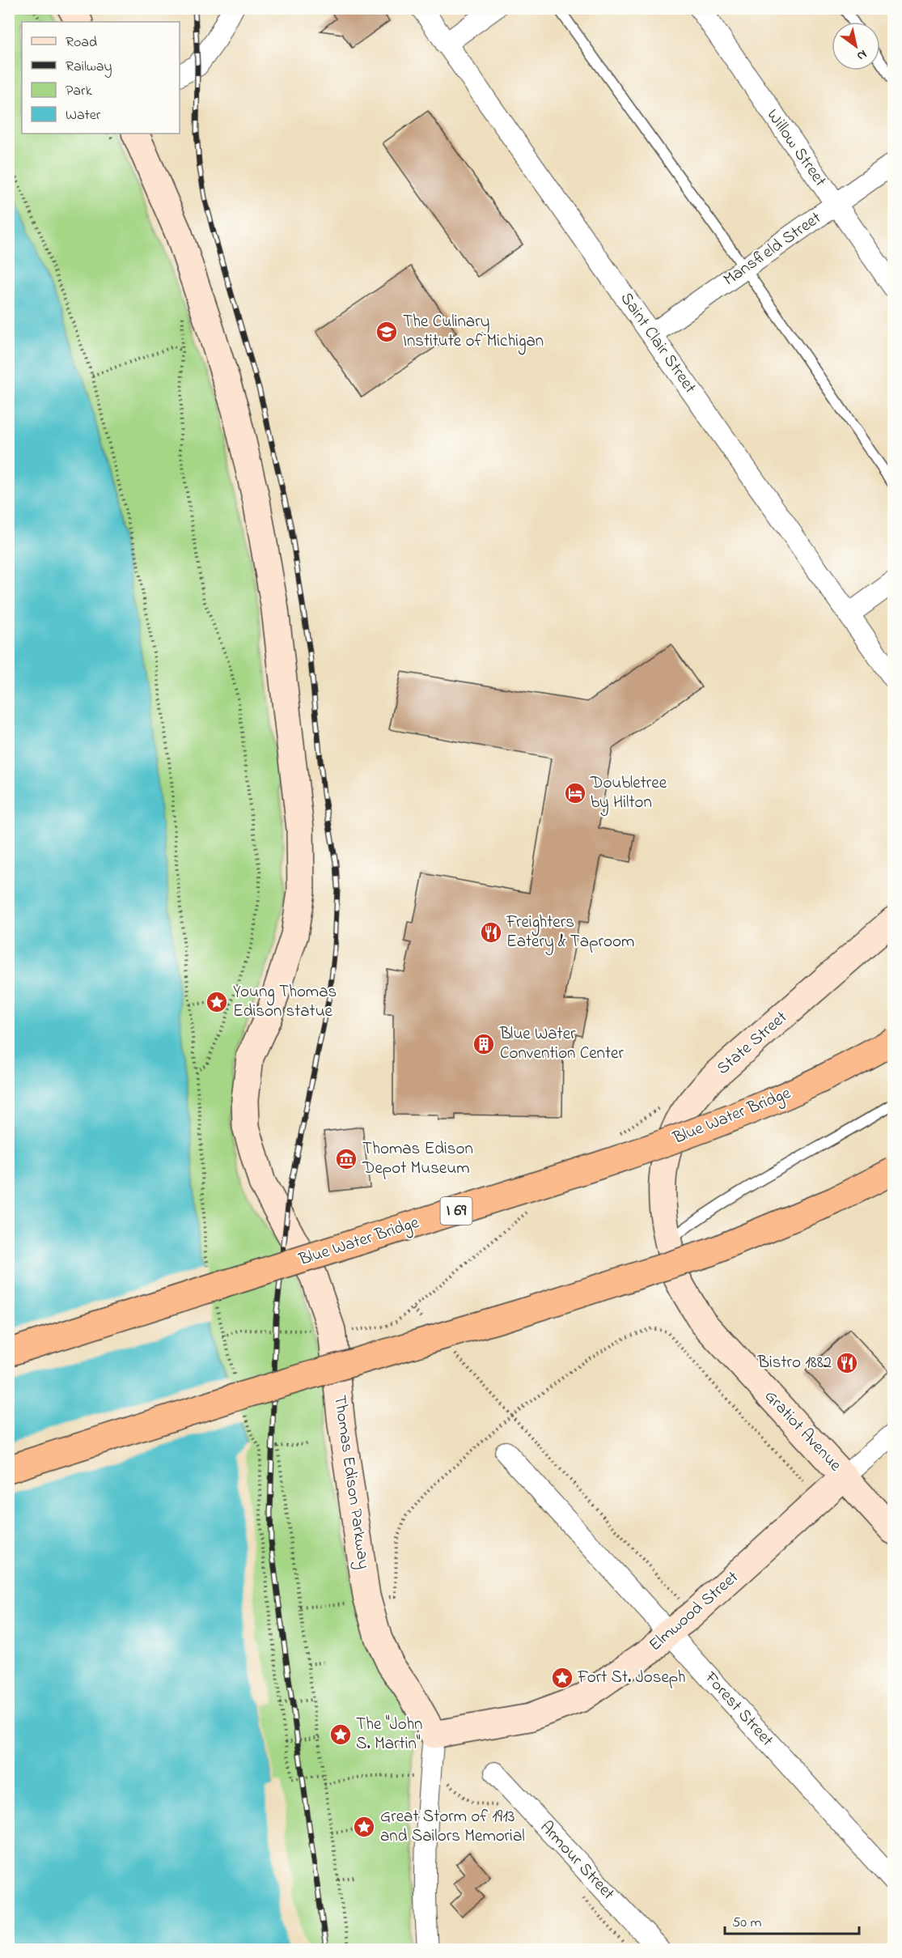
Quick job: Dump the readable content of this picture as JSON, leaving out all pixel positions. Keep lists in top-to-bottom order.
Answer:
{
  "streets": {
    "highway": ["Blue Water Bridge", "I 69"],
    "street": [
      "Willow Street",
      "Mansfield Street",
      "Saint Clair Street",
      "State Street",
      "Gratiot Avenue",
      "Thomas Edison Parkway",
      "Elmwood Street",
      "Forest Street",
      "Armour Street"
    ]
  },
  "crossings": [
    ["Willow Street", "Mansfield Street"],
    ["Mansfield Street", "Saint Clair Street"],
    ["State Street", "Gratiot Avenue"],
    ["Gratiot Avenue", "Elmwood Street"],
    ["Thomas Edison Parkway", "Elmwood Street"],
    ["Elmwood Street", "Forest Street"]
  ],
  "places": {
    "school or university": ["The Culinary Institute of Michigan"],
    "hotel": ["Doubletree by Hilton"],
    "restaurant": ["Freighters Eatery & Taproom", "Bistro 1882"],
    "place": [
      "Young Thomas Edison statue",
      "Fort St. Joseph",
      "The \"John S. Martin\"",
      "Great Storm of 1913 and Sailors Memorial"
    ],
    "building": ["Blue Water Convention Center"],
    "museum": ["Thomas Edison Depot Museum"]
  },
  "legend": [
    "Road",
    "Railway",
    "Park",
    "Water"
  ],
  "scale_bar": "50 m",
  "north": "bottom right"
}
